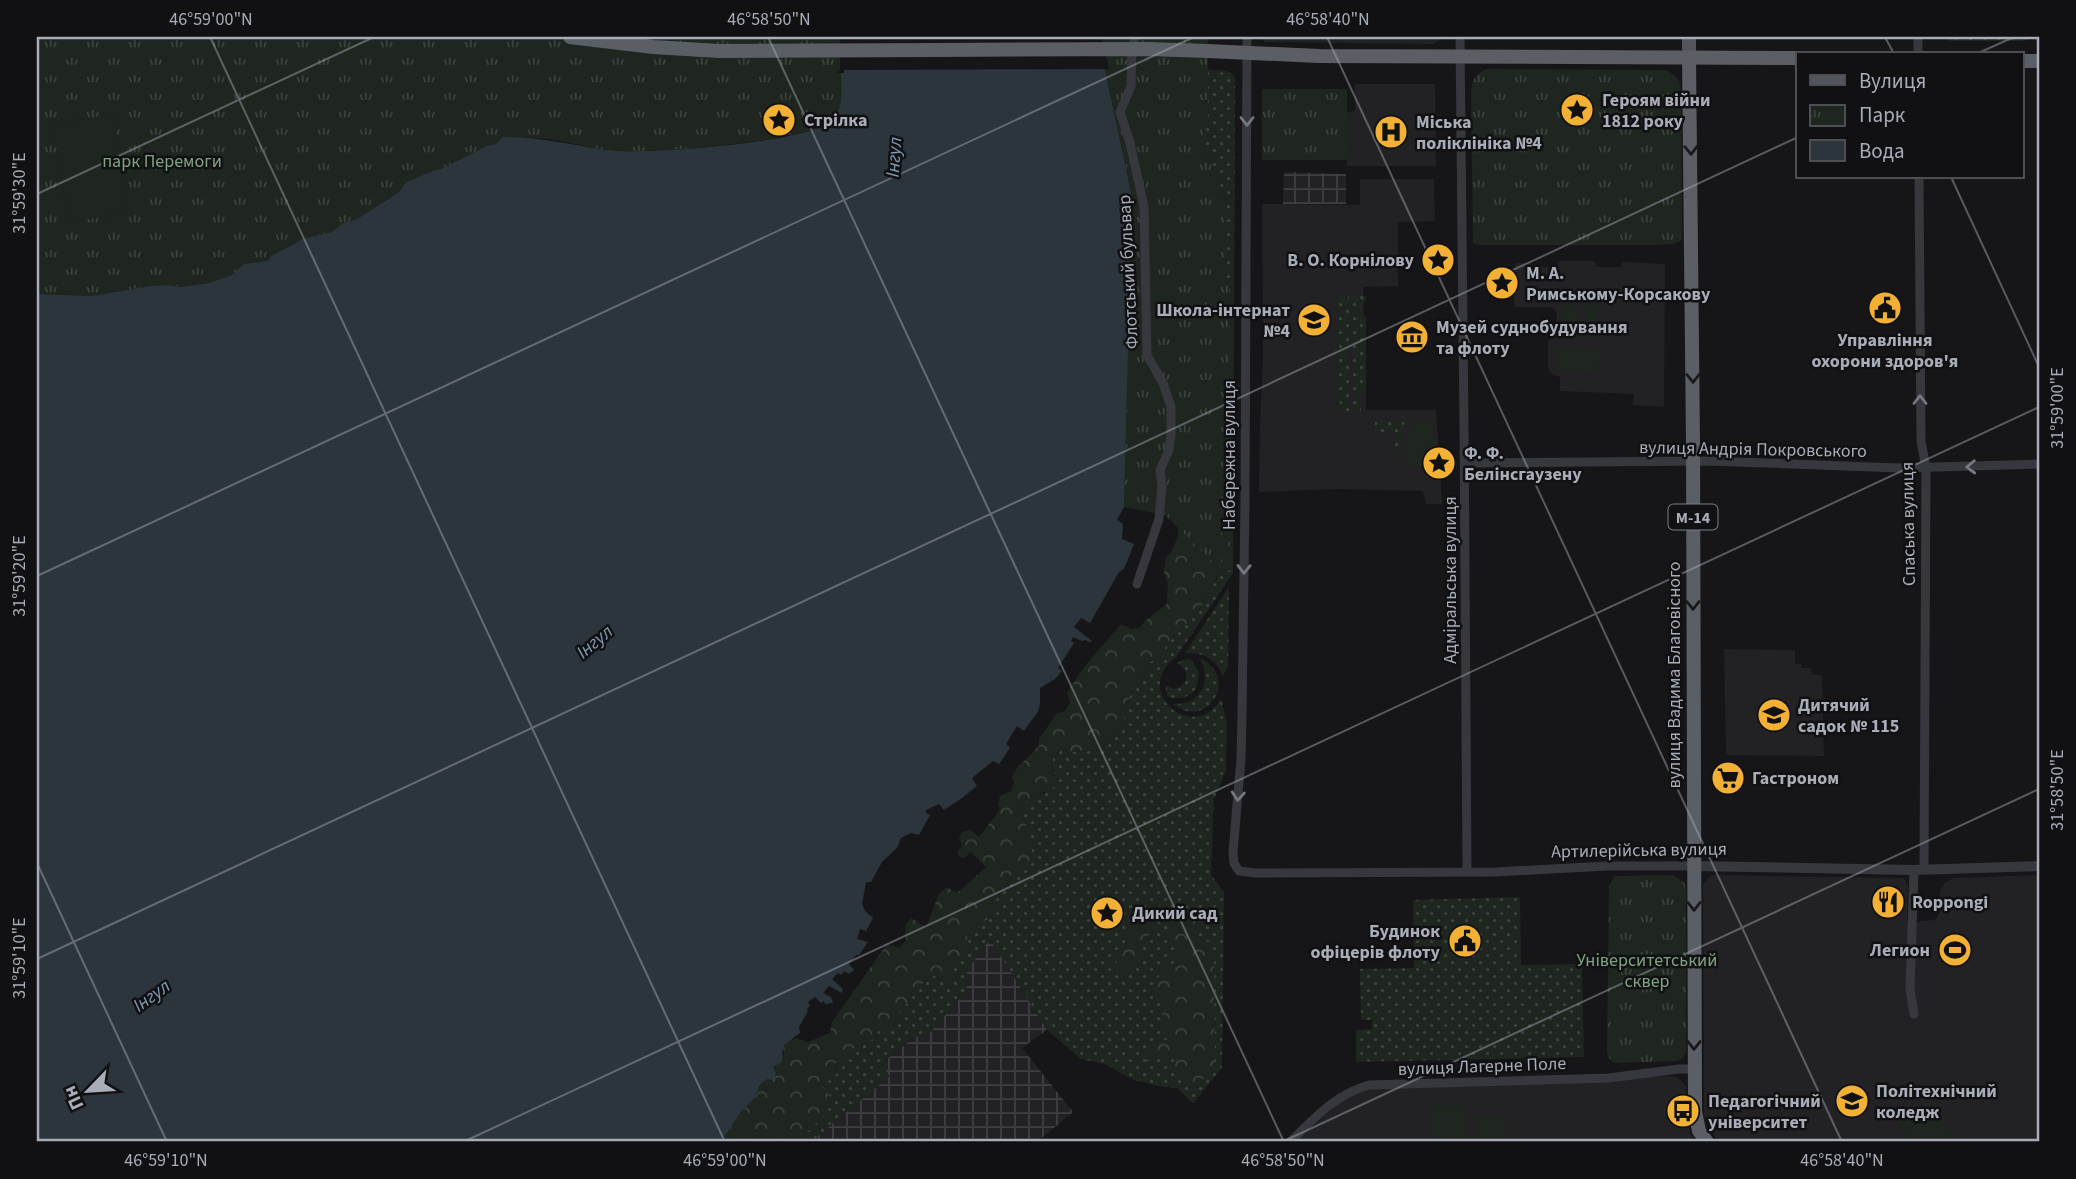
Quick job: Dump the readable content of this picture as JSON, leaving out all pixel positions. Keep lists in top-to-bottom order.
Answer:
{
  "streets": {
    "highway": ["М-14", "вулиця Вадима Благовісного"],
    "street": [
      "Флотський бульвар",
      "вулиця Андрія Покровського",
      "Набережна вулиця",
      "Спаська вулиця",
      "Адміральська вулиця",
      "Артилерійська вулиця",
      "вулиця Лагерне Поле"
    ]
  },
  "crossings": [
    ["вулиця Андрія Покровського", "Спаська вулиця"],
    ["вулиця Андрія Покровського", "Адміральська вулиця"],
    ["вулиця Андрія Покровського", "вулиця Вадима Благовісного"],
    ["Набережна вулиця", "Артилерійська вулиця"],
    ["Спаська вулиця", "Артилерійська вулиця"],
    ["Адміральська вулиця", "Артилерійська вулиця"],
    ["вулиця Вадима Благовісного", "Артилерійська вулиця"],
    ["вулиця Вадима Благовісного", "вулиця Лагерне Поле"]
  ],
  "one_way": ["Набережна вулиця", "вулиця Вадима Благовісного"],
  "water": ["Інгул"],
  "parks": ["парк Перемоги", "Університетський сквер"],
  "places": {
    "place": [
      "Героям війни 1812 року",
      "Стрілка",
      "В. О. Корнілову",
      "М. А. Римському-Корсакову",
      "Ф. Ф. Белінсгаузену",
      "Дикий сад"
    ],
    "hospital": ["Міська поліклініка №4"],
    "public building": ["Управління охорони здоров'я", "Будинок офіцерів флоту"],
    "school or university": ["Школа-інтернат №4", "Дитячий садок № 115", "Політехнічний коледж"],
    "museum": ["Музей суднобудування та флоту"],
    "supermarket": ["Гастроном"],
    "restaurant": ["Roppongi"],
    "sports": ["Легион"],
    "bus stop": ["Педагогічний університет"]
  },
  "legend": ["Вулиця", "Парк", "Вода"],
  "north": "bottom left",
  "coordinates": [
    "46°59'00\"N",
    "46°58'50\"N",
    "46°58'40\"N",
    "31°59'30\"E",
    "31°59'00\"E",
    "31°59'20\"E",
    "31°58'50\"E",
    "31°59'10\"E",
    "46°59'10\"N"
  ]
}
